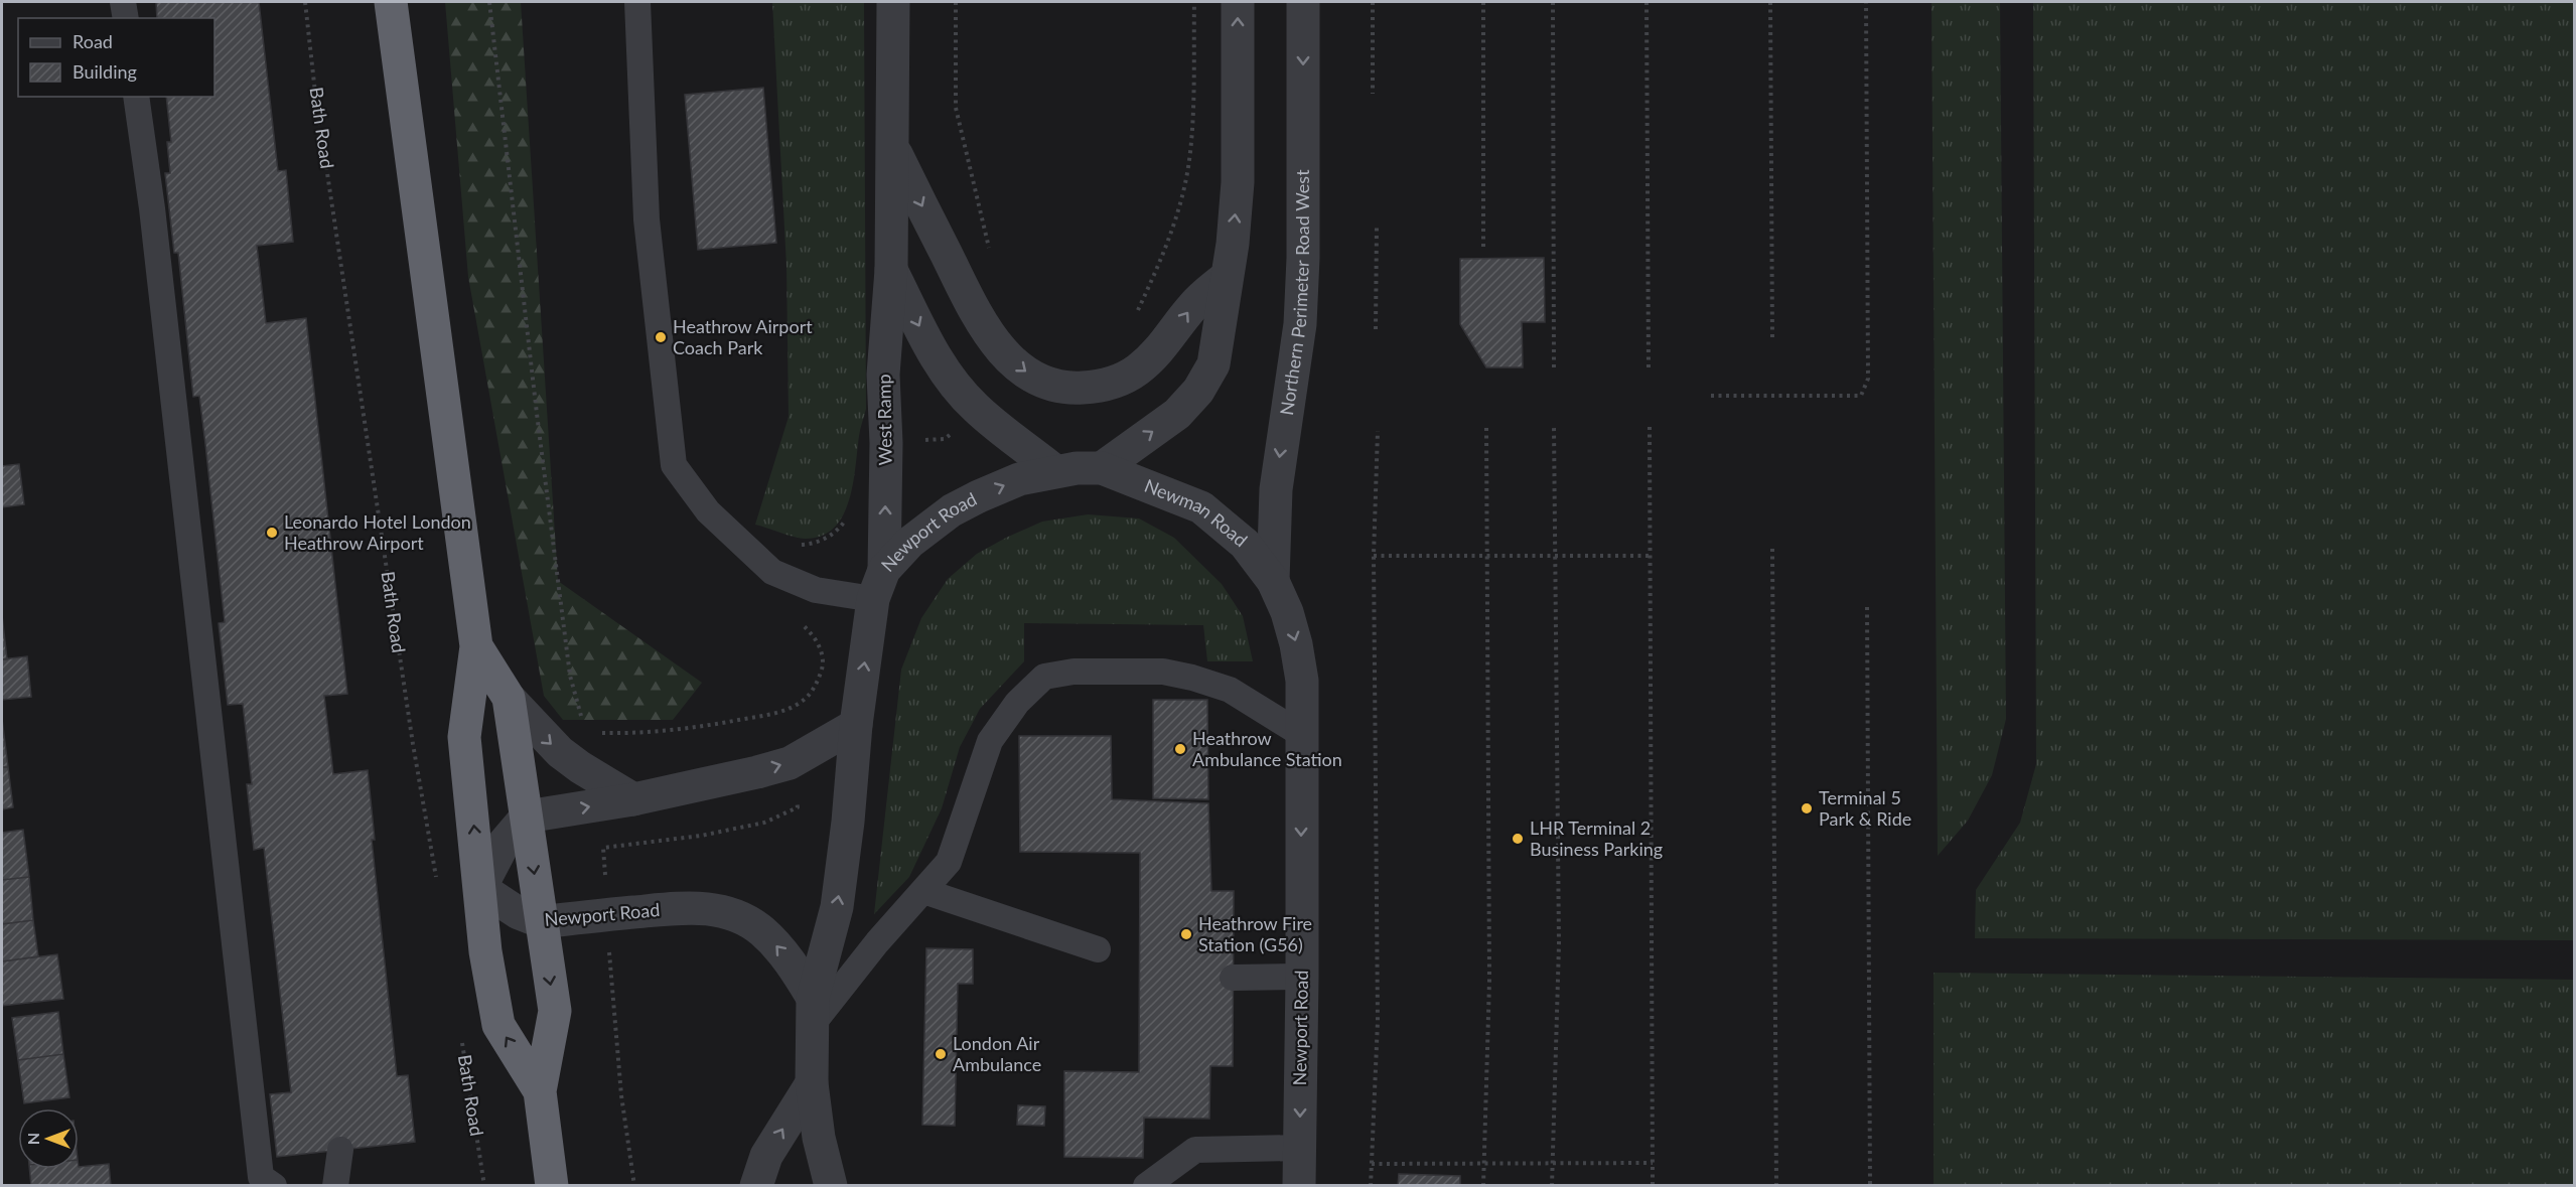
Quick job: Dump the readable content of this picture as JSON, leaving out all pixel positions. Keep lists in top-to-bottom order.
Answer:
{
  "streets": {
    "street": [
      "Northern Perimeter Road West",
      "West Ramp",
      "Newman Road",
      "Newport Road"
    ],
    "path": ["Bath Road"]
  },
  "crossings": [
    ["Northern Perimeter Road West", "Newman Road"],
    ["Northern Perimeter Road West", "Newport Road"],
    ["West Ramp", "Newport Road"],
    ["Newman Road", "Newport Road"]
  ],
  "places": [
    "Heathrow Airport Coach Park",
    "Leonardo Hotel London Heathrow Airport",
    "Heathrow Ambulance Station",
    "Terminal 5 Park & Ride",
    "LHR Terminal 2 Business Parking",
    "Heathrow Fire Station (G56)",
    "London Air Ambulance"
  ],
  "legend": ["Road", "Building"],
  "north": "left"
}
